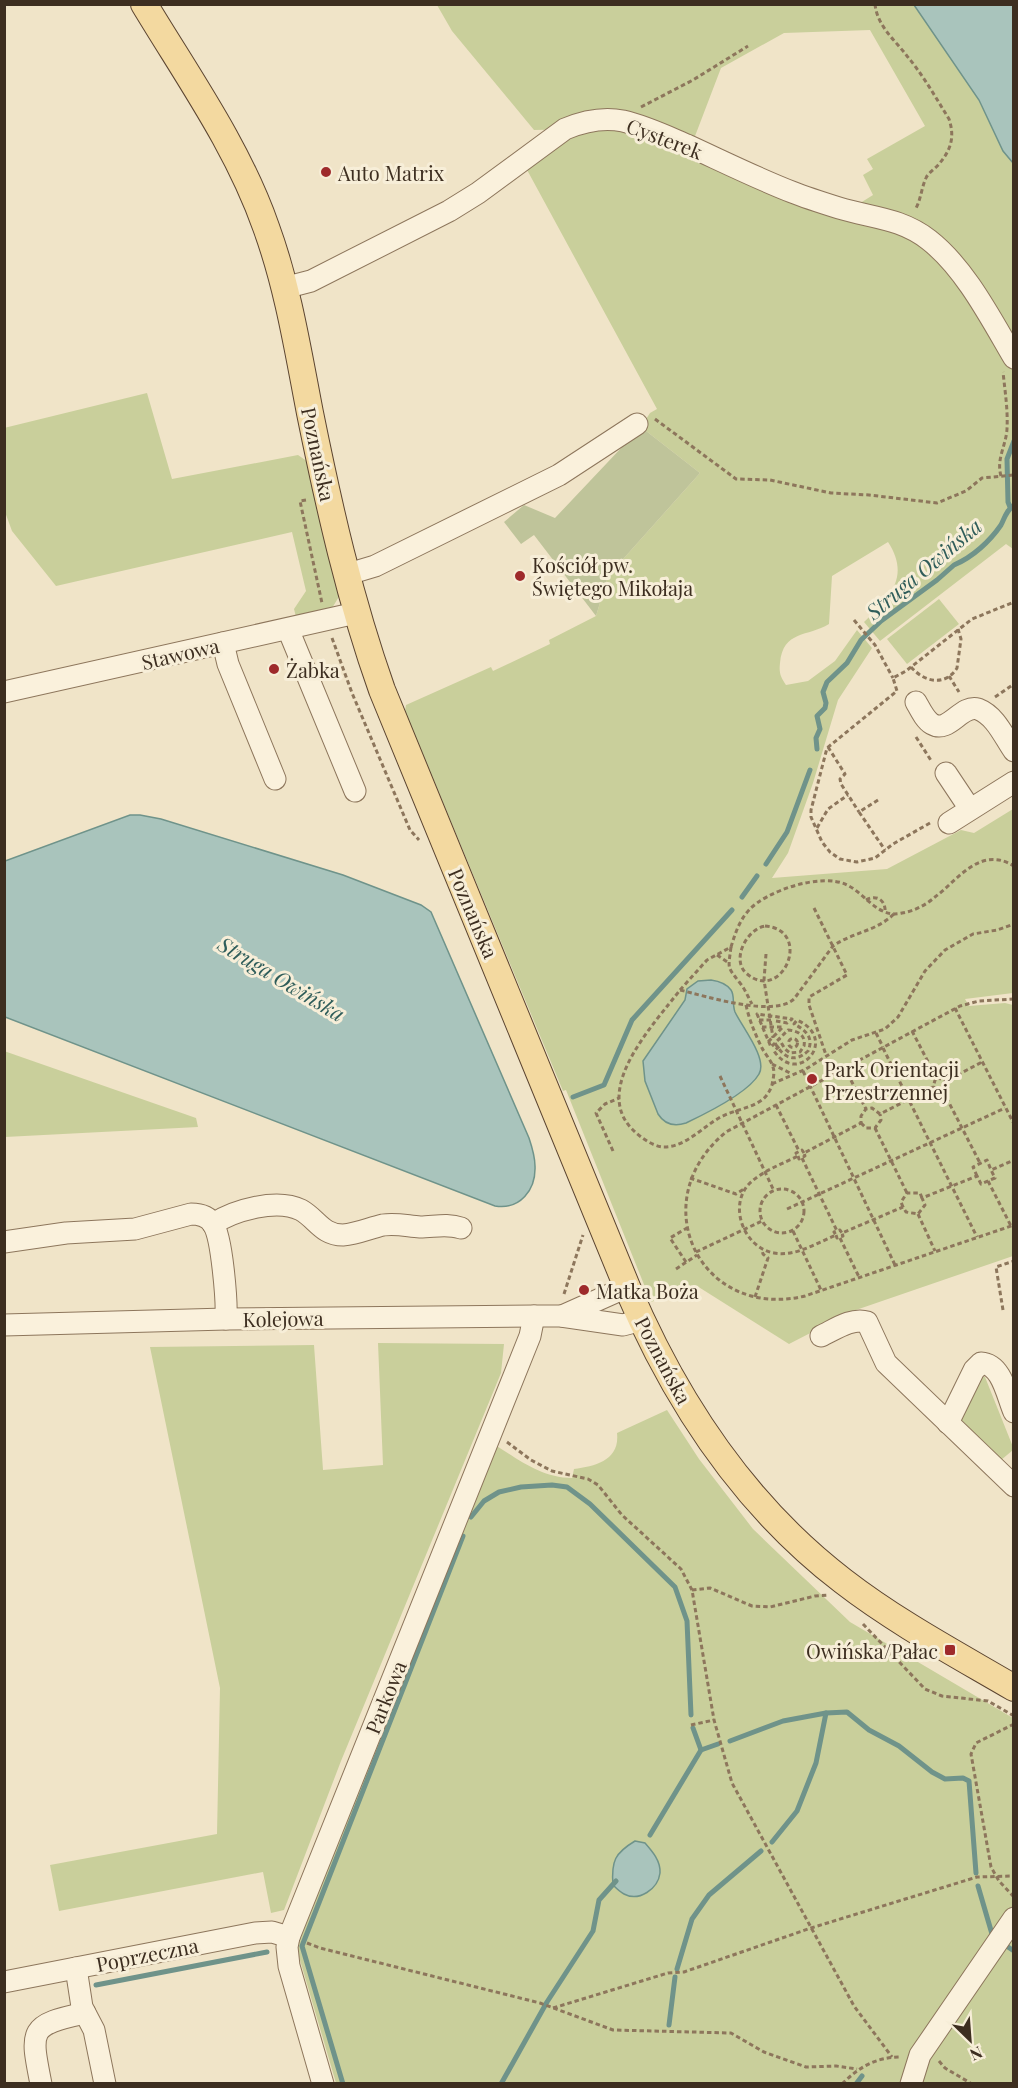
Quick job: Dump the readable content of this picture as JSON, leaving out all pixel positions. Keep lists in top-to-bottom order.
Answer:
{
  "streets": {
    "main road": ["Poznańska"],
    "street": [
      "Cysterek",
      "Stawowa",
      "Kolejowa",
      "Parkowa",
      "Poprzeczna"
    ]
  },
  "crossings": [
    ["Cysterek", "Poznańska"],
    ["Poznańska", "Stawowa"],
    ["Poznańska", "Kolejowa"],
    ["Kolejowa", "Parkowa"],
    ["Parkowa", "Poprzeczna"]
  ],
  "water": ["Struga Owińska"],
  "places": {
    "other": [
      "Auto Matrix",
      "Kościół pw. Świętego Mikołaja",
      "Żabka",
      "Park Orientacji Przestrzennej",
      "Matka Boża"
    ],
    "transit": ["Owińska/Pałac"]
  },
  "north": "bottom right"
}
